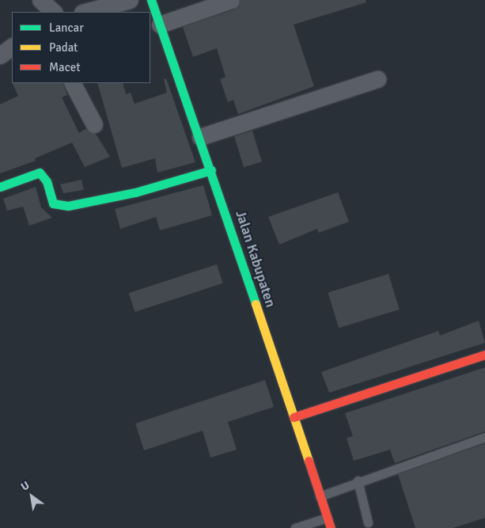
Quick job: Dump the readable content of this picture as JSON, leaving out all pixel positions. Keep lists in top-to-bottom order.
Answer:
{
  "streets": {
    "main road": ["Jalan Kabupaten"]
  },
  "legend": ["Lancar", "Padat", "Macet"],
  "north": "top left"
}
